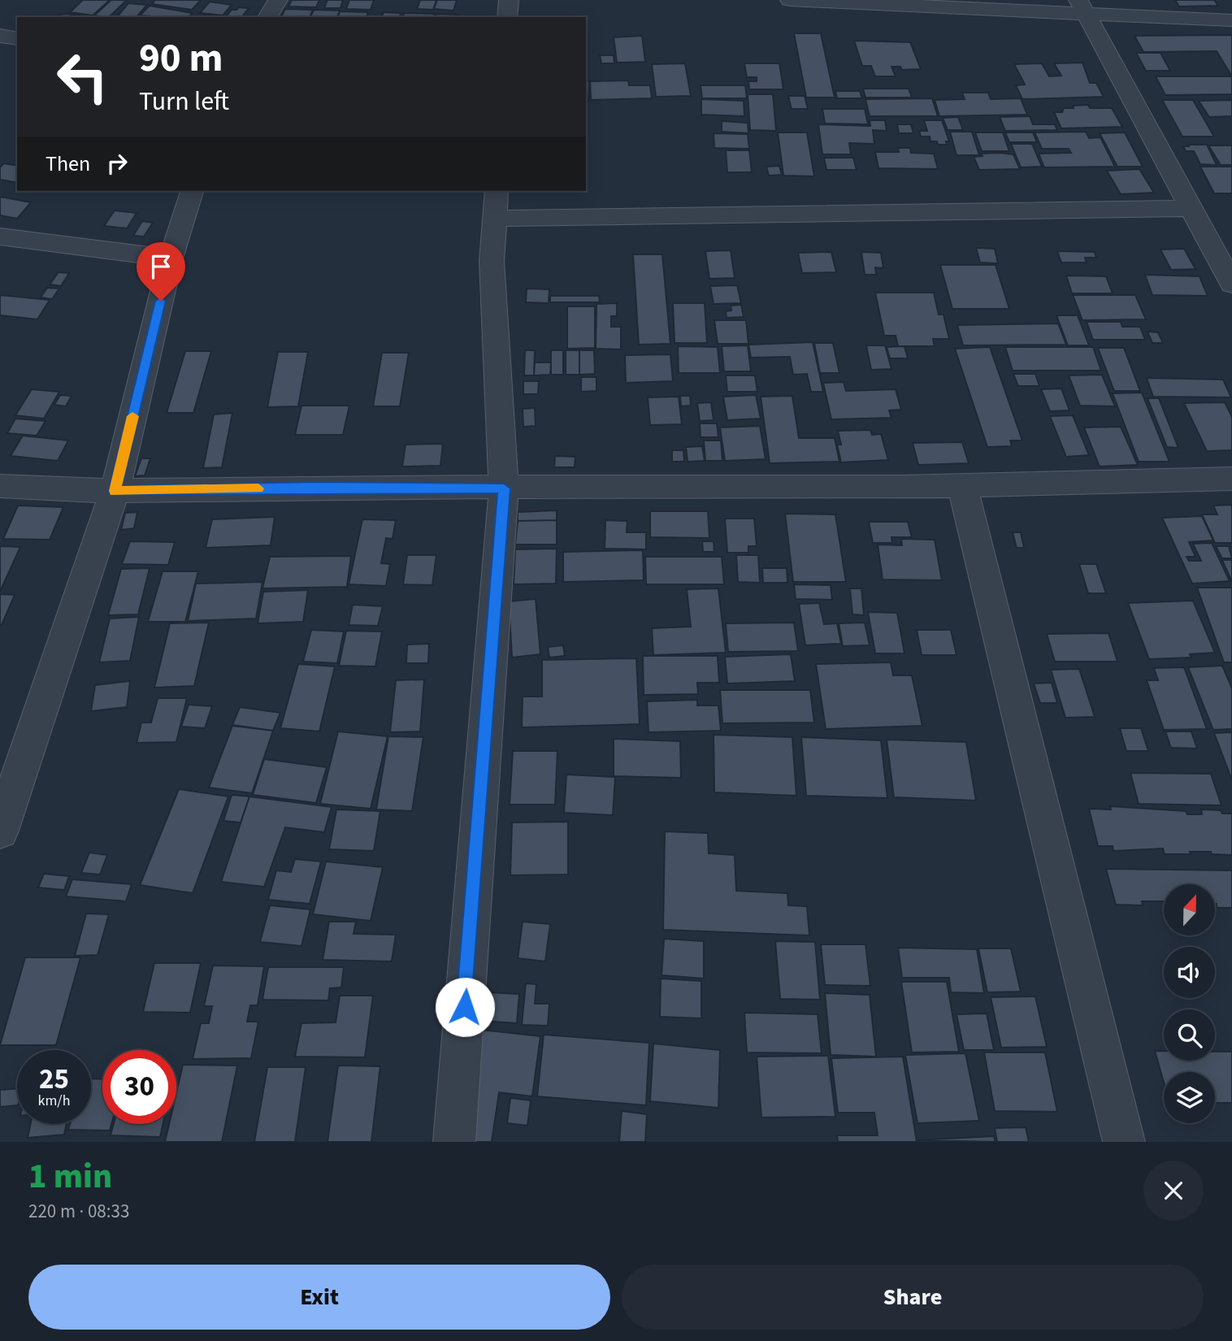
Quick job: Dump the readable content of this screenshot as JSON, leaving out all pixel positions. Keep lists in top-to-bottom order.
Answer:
{
  "north": "top",
  "page": {
    "turn": ["90 m", "Turn left"],
    "then": "Then",
    "speed": "25 km/h",
    "limit": "30",
    "heading": ["1 min", "220 m · 08:33"],
    "buttons": ["Exit", "Share"]
  }
}
